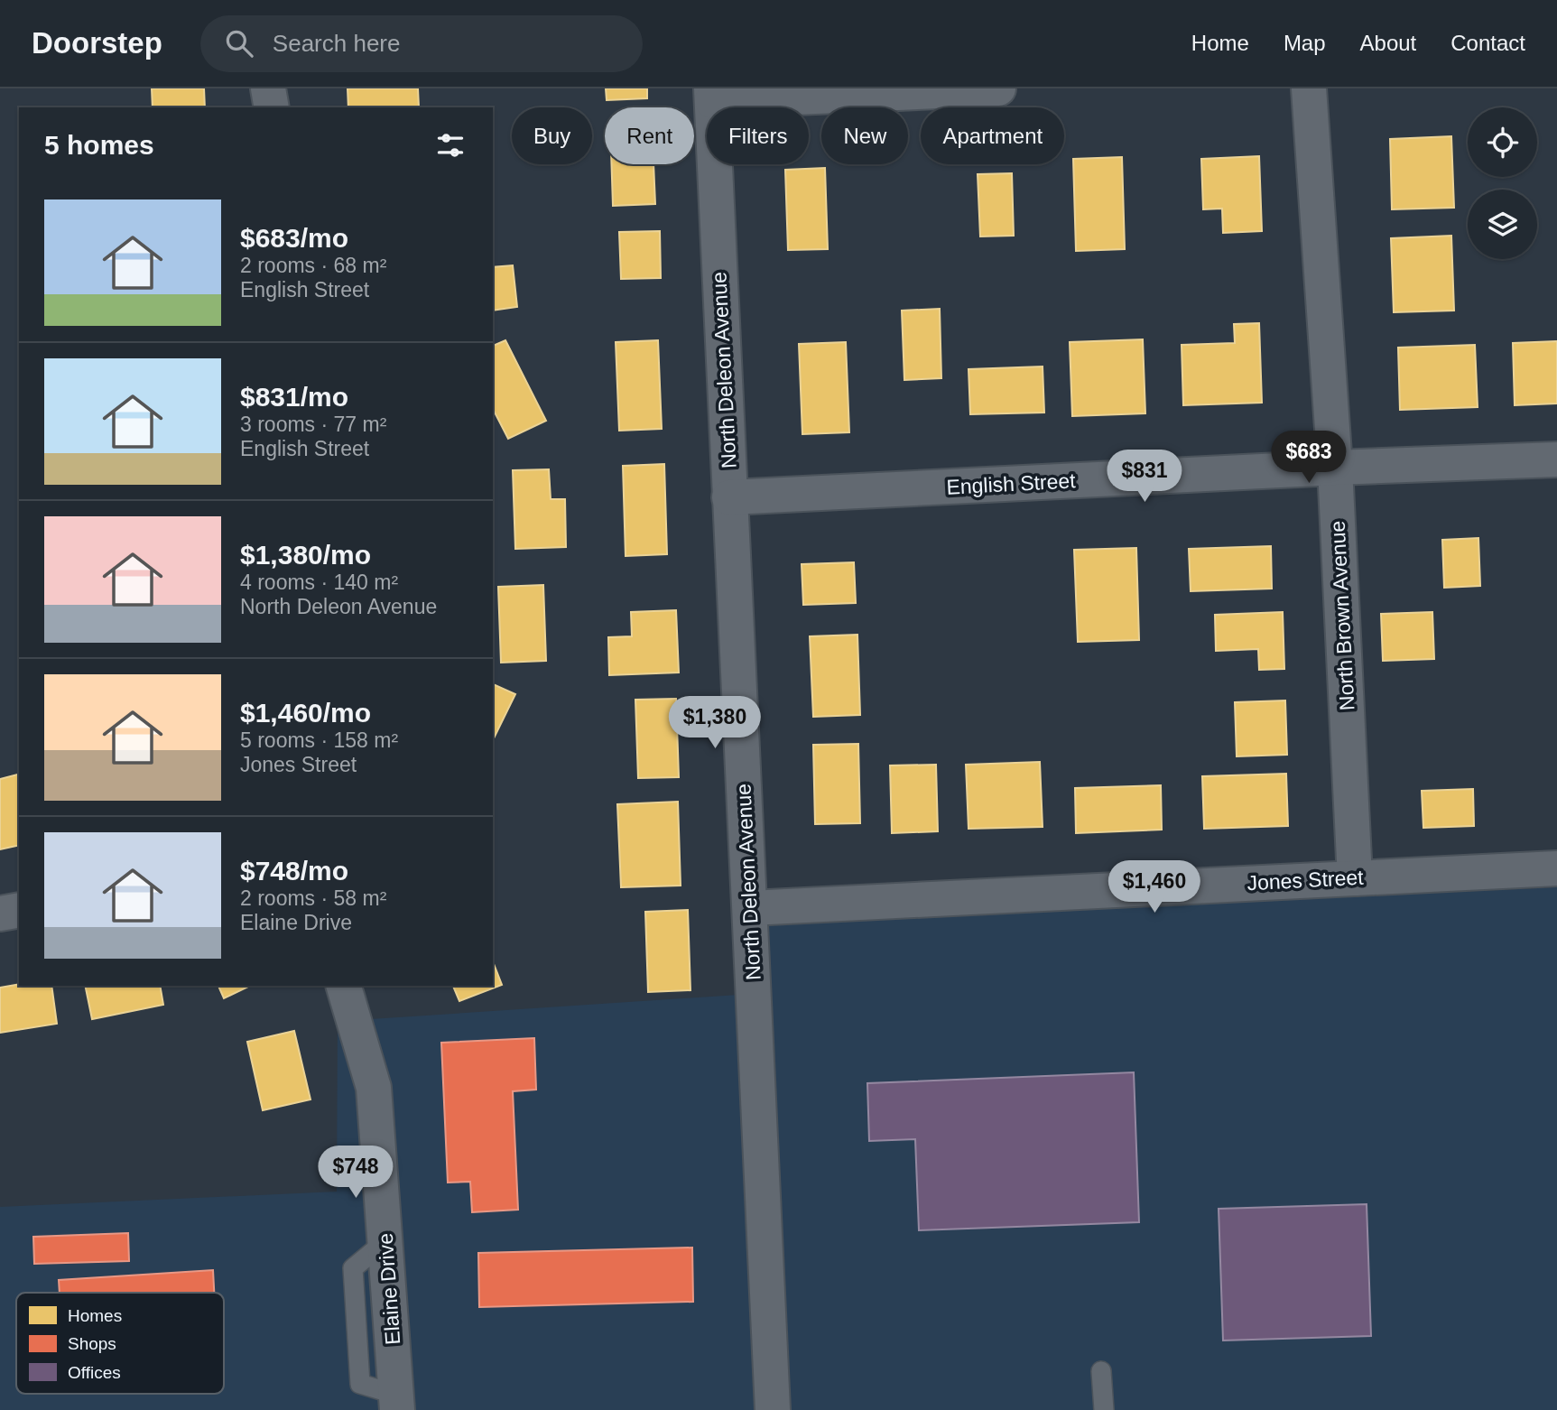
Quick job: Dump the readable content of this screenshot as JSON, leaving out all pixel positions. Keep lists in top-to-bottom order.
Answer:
{
  "streets": {
    "street": [
      "North Deleon Avenue",
      "English Street",
      "North Brown Avenue",
      "Jones Street",
      "Elaine Drive"
    ]
  },
  "crossings": [
    ["North Deleon Avenue", "English Street"],
    ["North Deleon Avenue", "Jones Street"],
    ["English Street", "North Brown Avenue"],
    ["North Brown Avenue", "Jones Street"]
  ],
  "legend": ["Homes", "Shops", "Offices"],
  "page": {
    "header": "Doorstep",
    "search": "Search here",
    "nav": [
      "Home",
      "Map",
      "About",
      "Contact"
    ],
    "chip": [
      "Buy",
      "Rent",
      "Filters",
      "New",
      "Apartment"
    ],
    "heading": "5 homes",
    "list": [
      {
        "name": "$683/mo",
        "note": "2 rooms · 68 m² · English Street"
      },
      {
        "name": "$831/mo",
        "note": "3 rooms · 77 m² · English Street"
      },
      {
        "name": "$1,380/mo",
        "note": "4 rooms · 140 m² · North Deleon Avenue"
      },
      {
        "name": "$1,460/mo",
        "note": "5 rooms · 158 m² · Jones Street"
      },
      {
        "name": "$748/mo",
        "note": "2 rooms · 58 m² · Elaine Drive"
      }
    ],
    "price": [
      "$683",
      "$831",
      "$1,380",
      "$1,460",
      "$748"
    ]
  }
}
